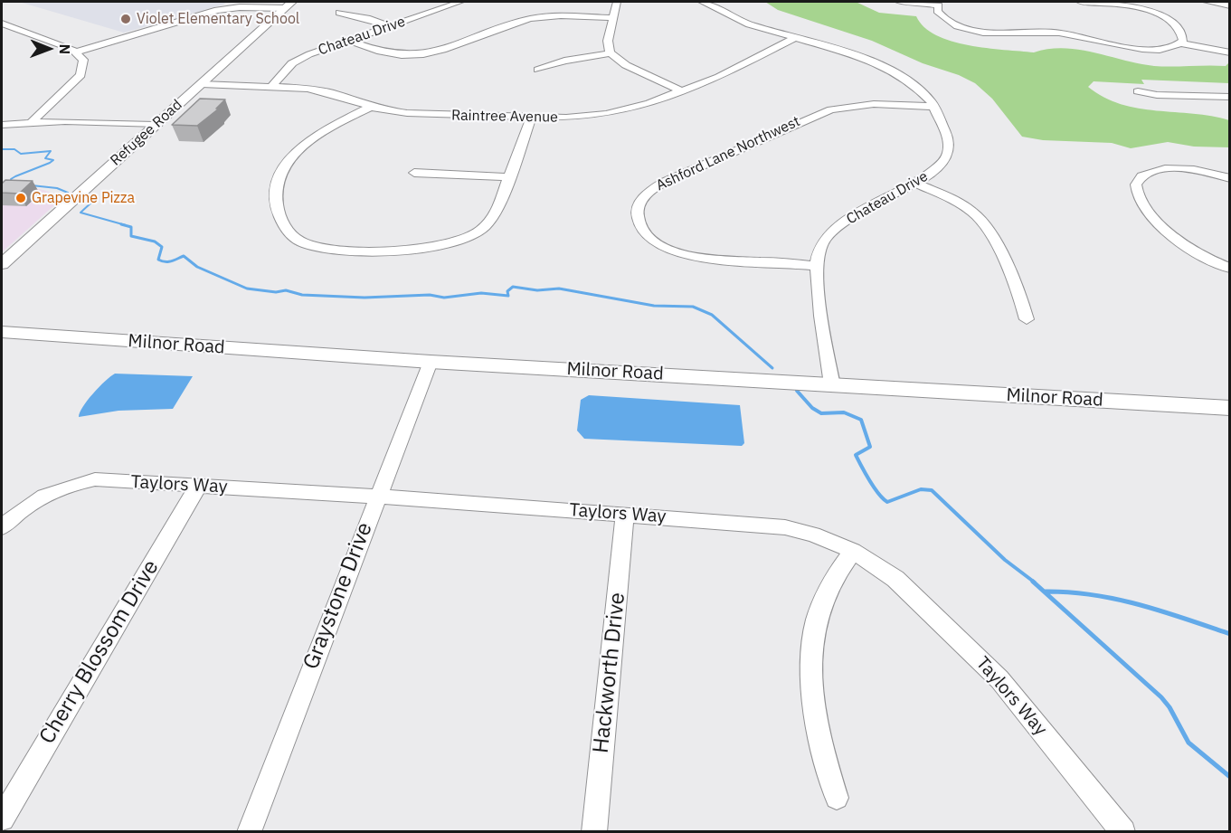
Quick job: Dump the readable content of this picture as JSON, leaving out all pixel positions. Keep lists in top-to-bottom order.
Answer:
{
  "streets": {
    "main road": ["Refugee Road", "Milnor Road"],
    "street": [
      "Chateau Drive",
      "Raintree Avenue",
      "Ashford Lane Northwest",
      "Taylors Way",
      "Graystone Drive",
      "Cherry Blossom Drive",
      "Hackworth Drive"
    ]
  },
  "crossings": [
    ["Chateau Drive", "Raintree Avenue"],
    ["Chateau Drive", "Ashford Lane Northwest"],
    ["Chateau Drive", "Milnor Road"],
    ["Raintree Avenue", "Refugee Road"],
    ["Milnor Road", "Graystone Drive"],
    ["Taylors Way", "Graystone Drive"],
    ["Taylors Way", "Cherry Blossom Drive"],
    ["Taylors Way", "Hackworth Drive"]
  ],
  "places": ["Violet Elementary School", "Grapevine Pizza"],
  "north": "right"
}
